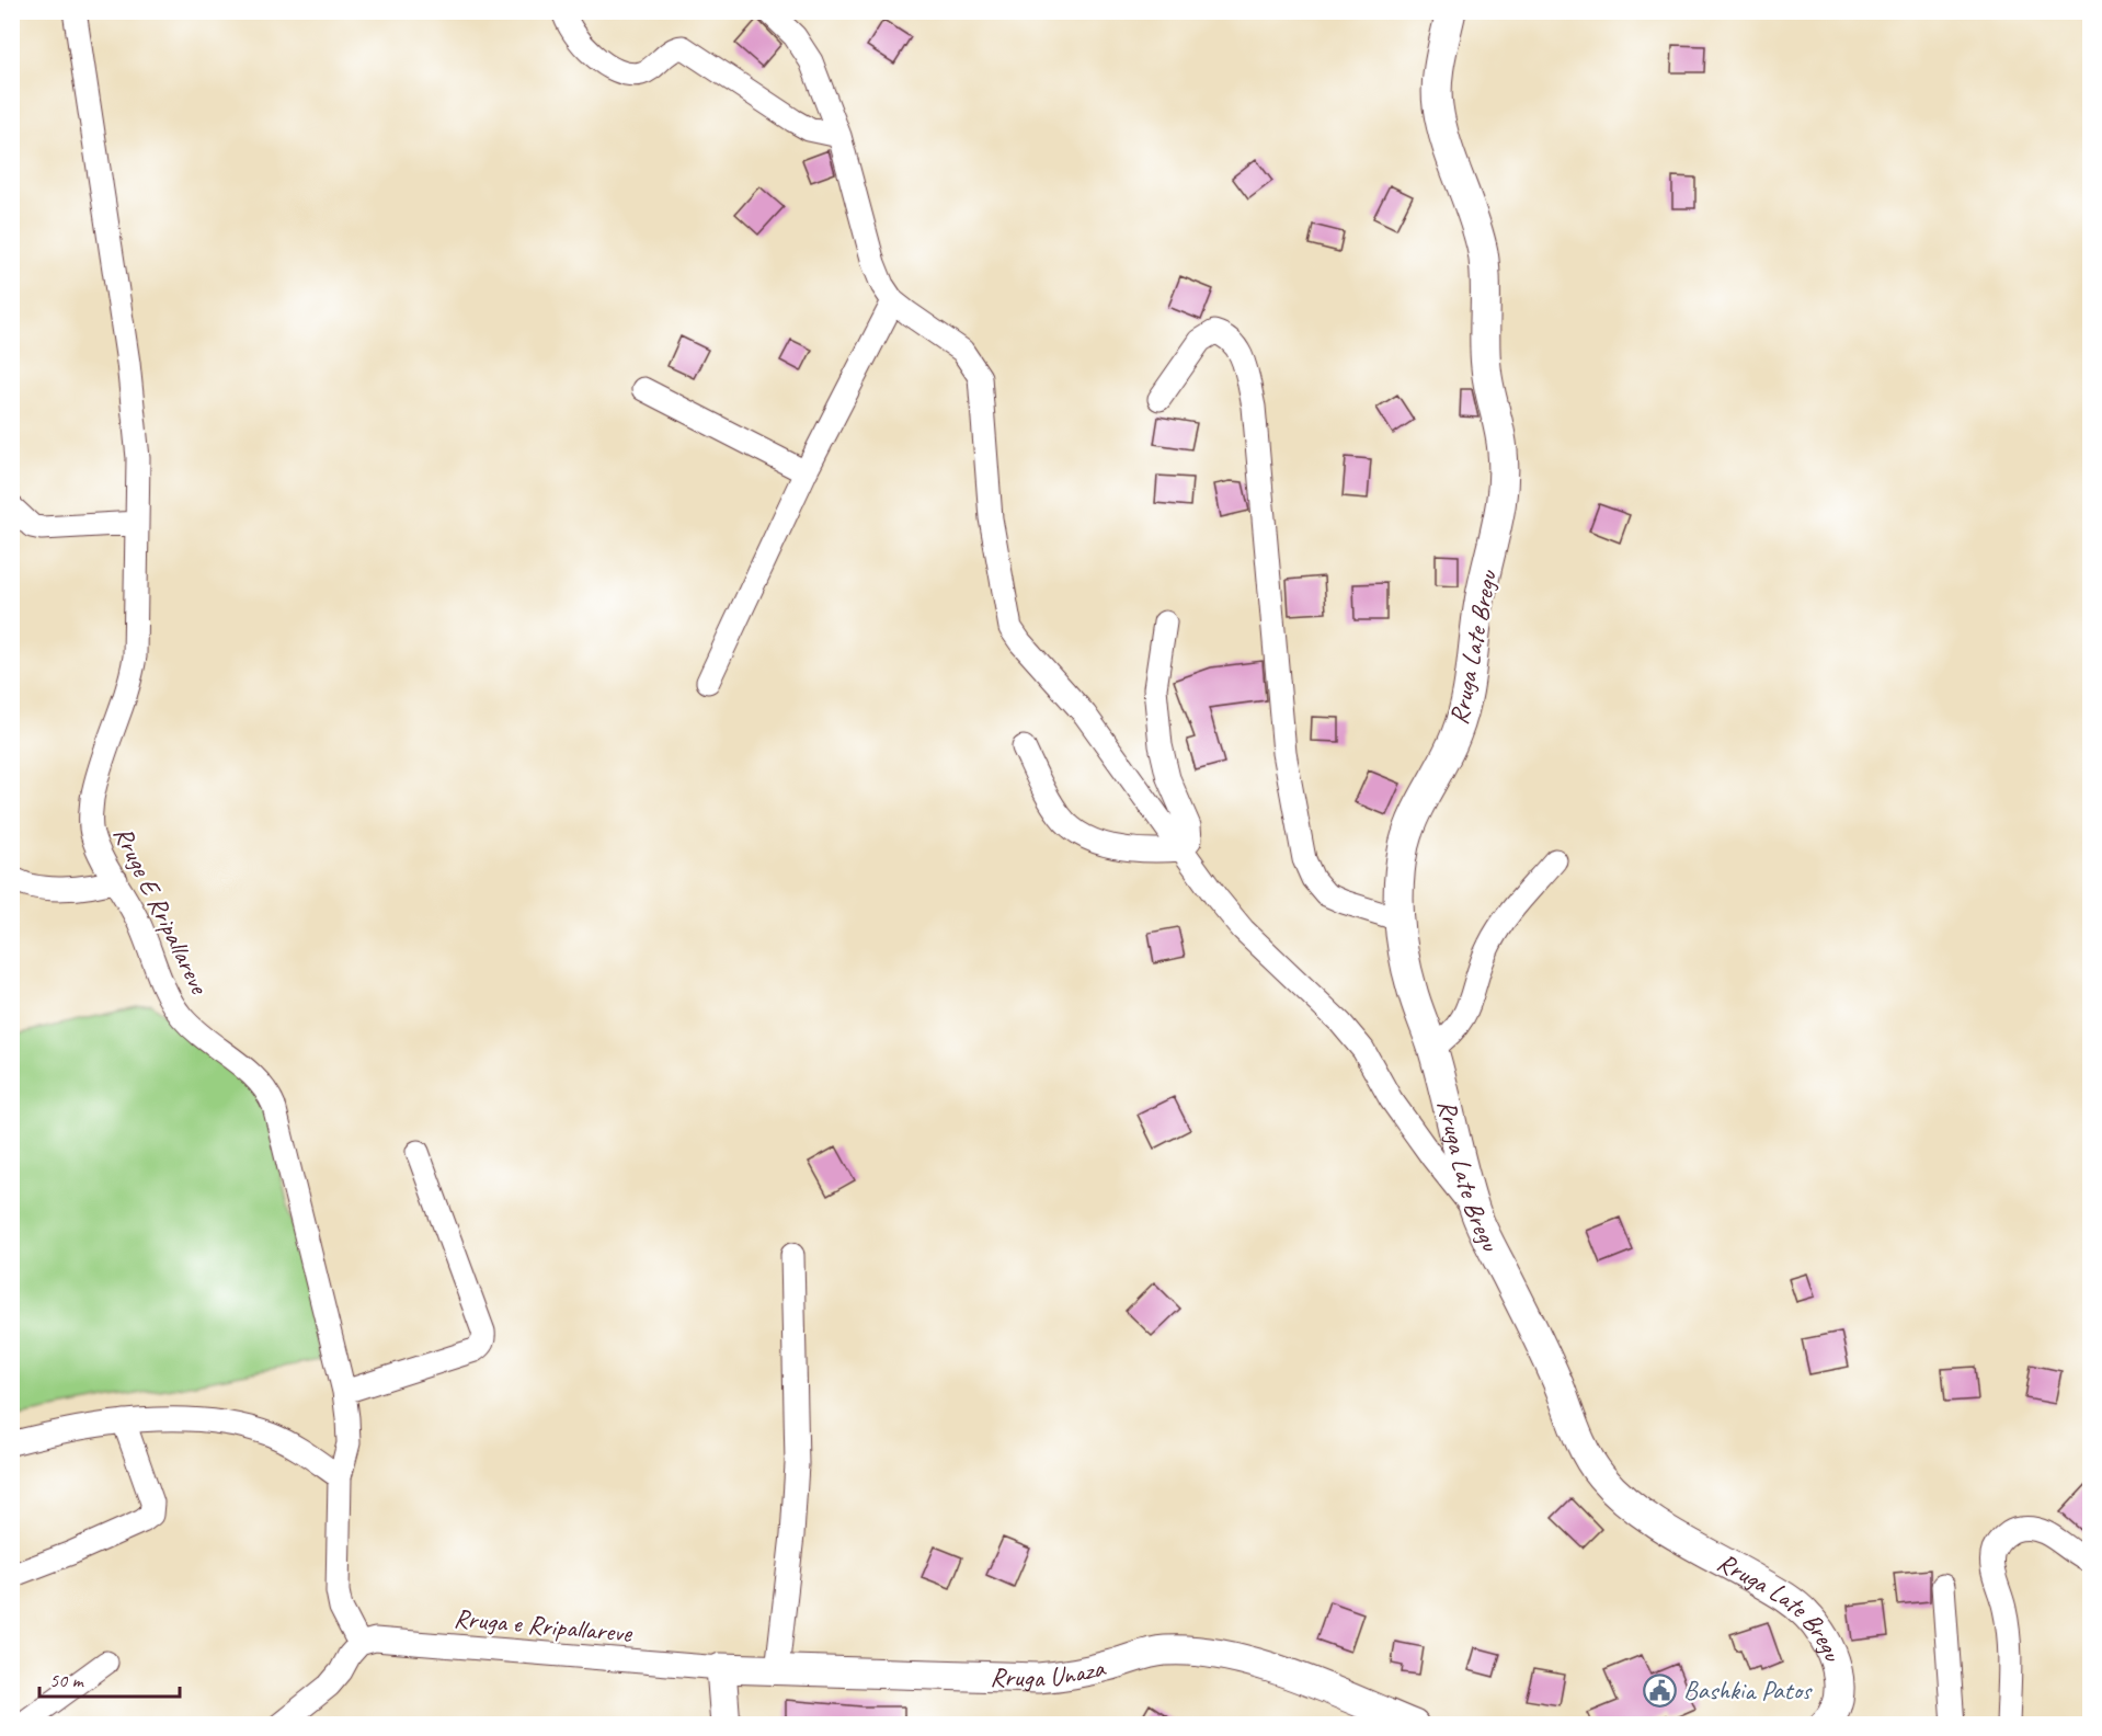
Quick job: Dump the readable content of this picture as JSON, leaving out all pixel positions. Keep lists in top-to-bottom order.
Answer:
{
  "streets": {
    "main road": ["Rruga Late Bregu", "Rruga Unaza"],
    "street": ["Rruge E Rripallareve", "Rruga e Rripallareve"]
  },
  "crossings": [
    ["Rruga e Rripallareve", "Rruga Unaza"]
  ],
  "places": {
    "public building": ["Bashkia Patos"]
  },
  "scale_bar": "50 m"
}
